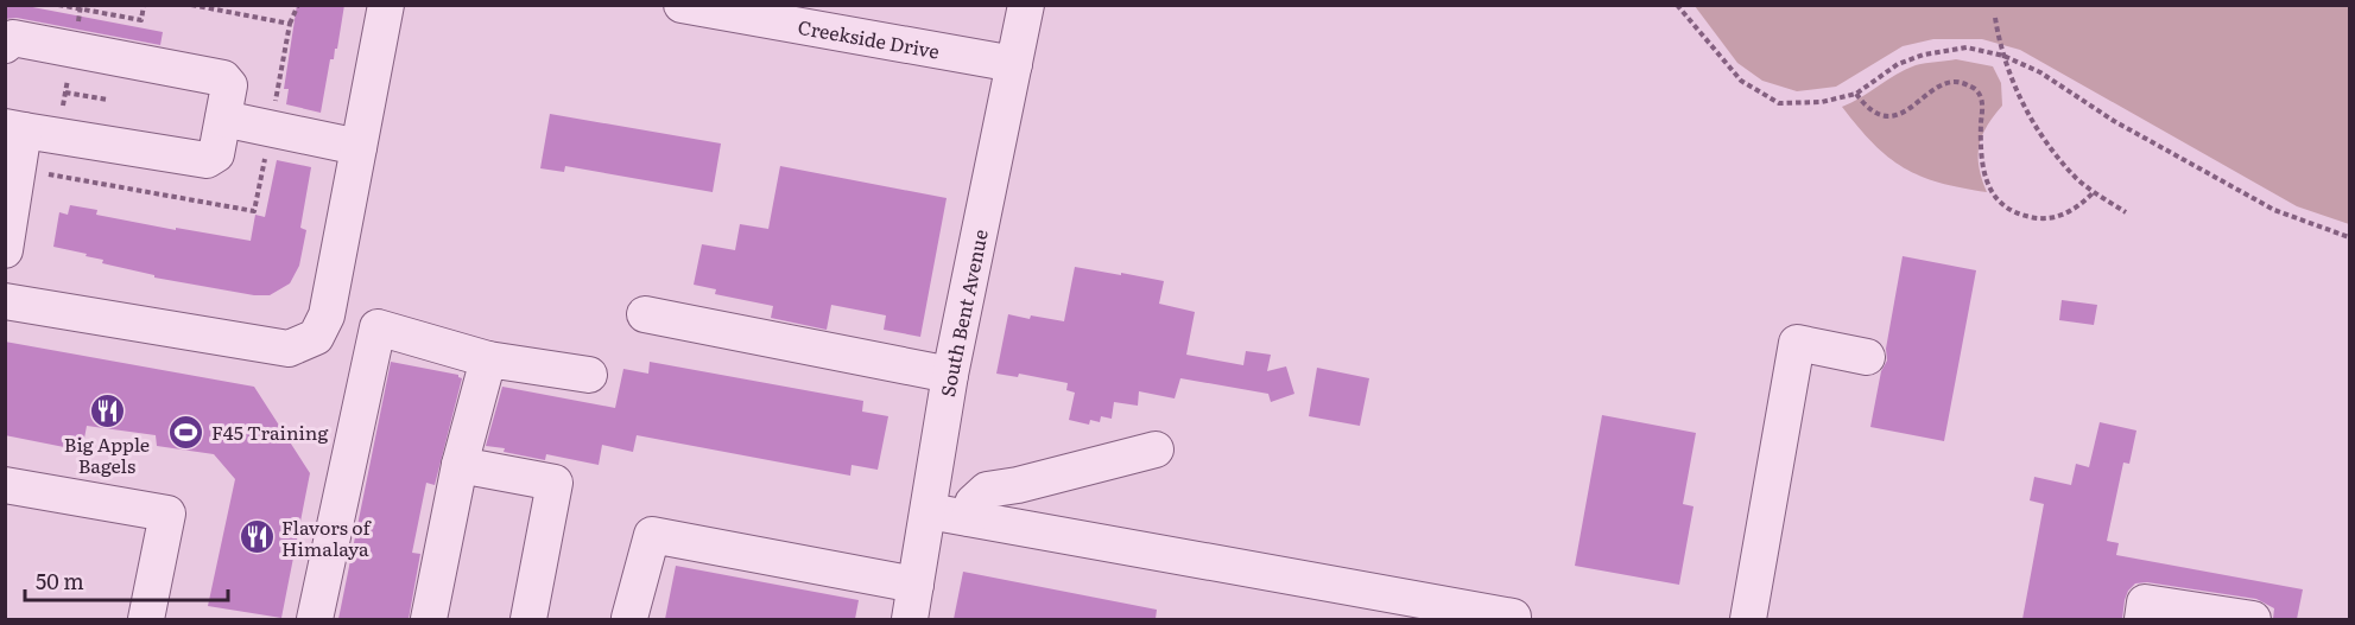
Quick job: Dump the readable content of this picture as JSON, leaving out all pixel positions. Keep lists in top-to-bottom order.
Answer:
{
  "streets": {
    "street": ["Creekside Drive", "South Bent Avenue"]
  },
  "crossings": [
    ["Creekside Drive", "South Bent Avenue"]
  ],
  "places": {
    "restaurant": ["Big Apple Bagels", "Flavors of Himalaya"],
    "sports": ["F45 Training"]
  },
  "scale_bar": "50 m"
}
